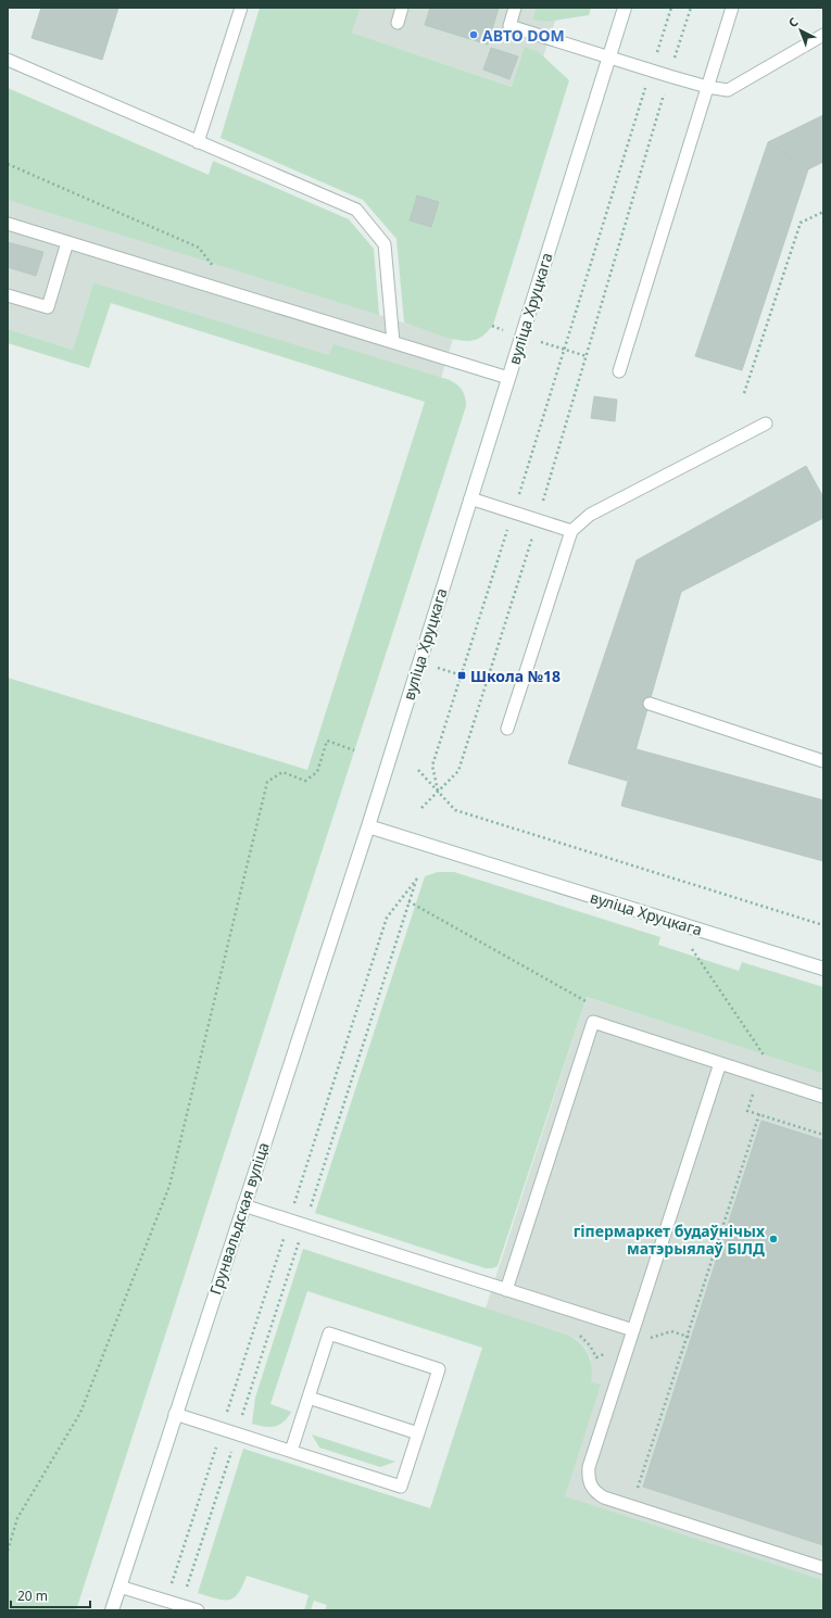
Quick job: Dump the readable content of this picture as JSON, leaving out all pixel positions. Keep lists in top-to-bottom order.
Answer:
{
  "streets": {
    "main road": ["вуліца Хруцкага", "Грунвальдская вуліца"]
  },
  "crossings": [
    ["вуліца Хруцкага", "Грунвальдская вуліца"]
  ],
  "places": {
    "other": ["АВТО DOM", "гіпермаркет будаўнічых матэрыялаў БІЛД"],
    "transit": ["Школа №18"]
  },
  "scale_bar": "20 m",
  "north": "top left"
}
